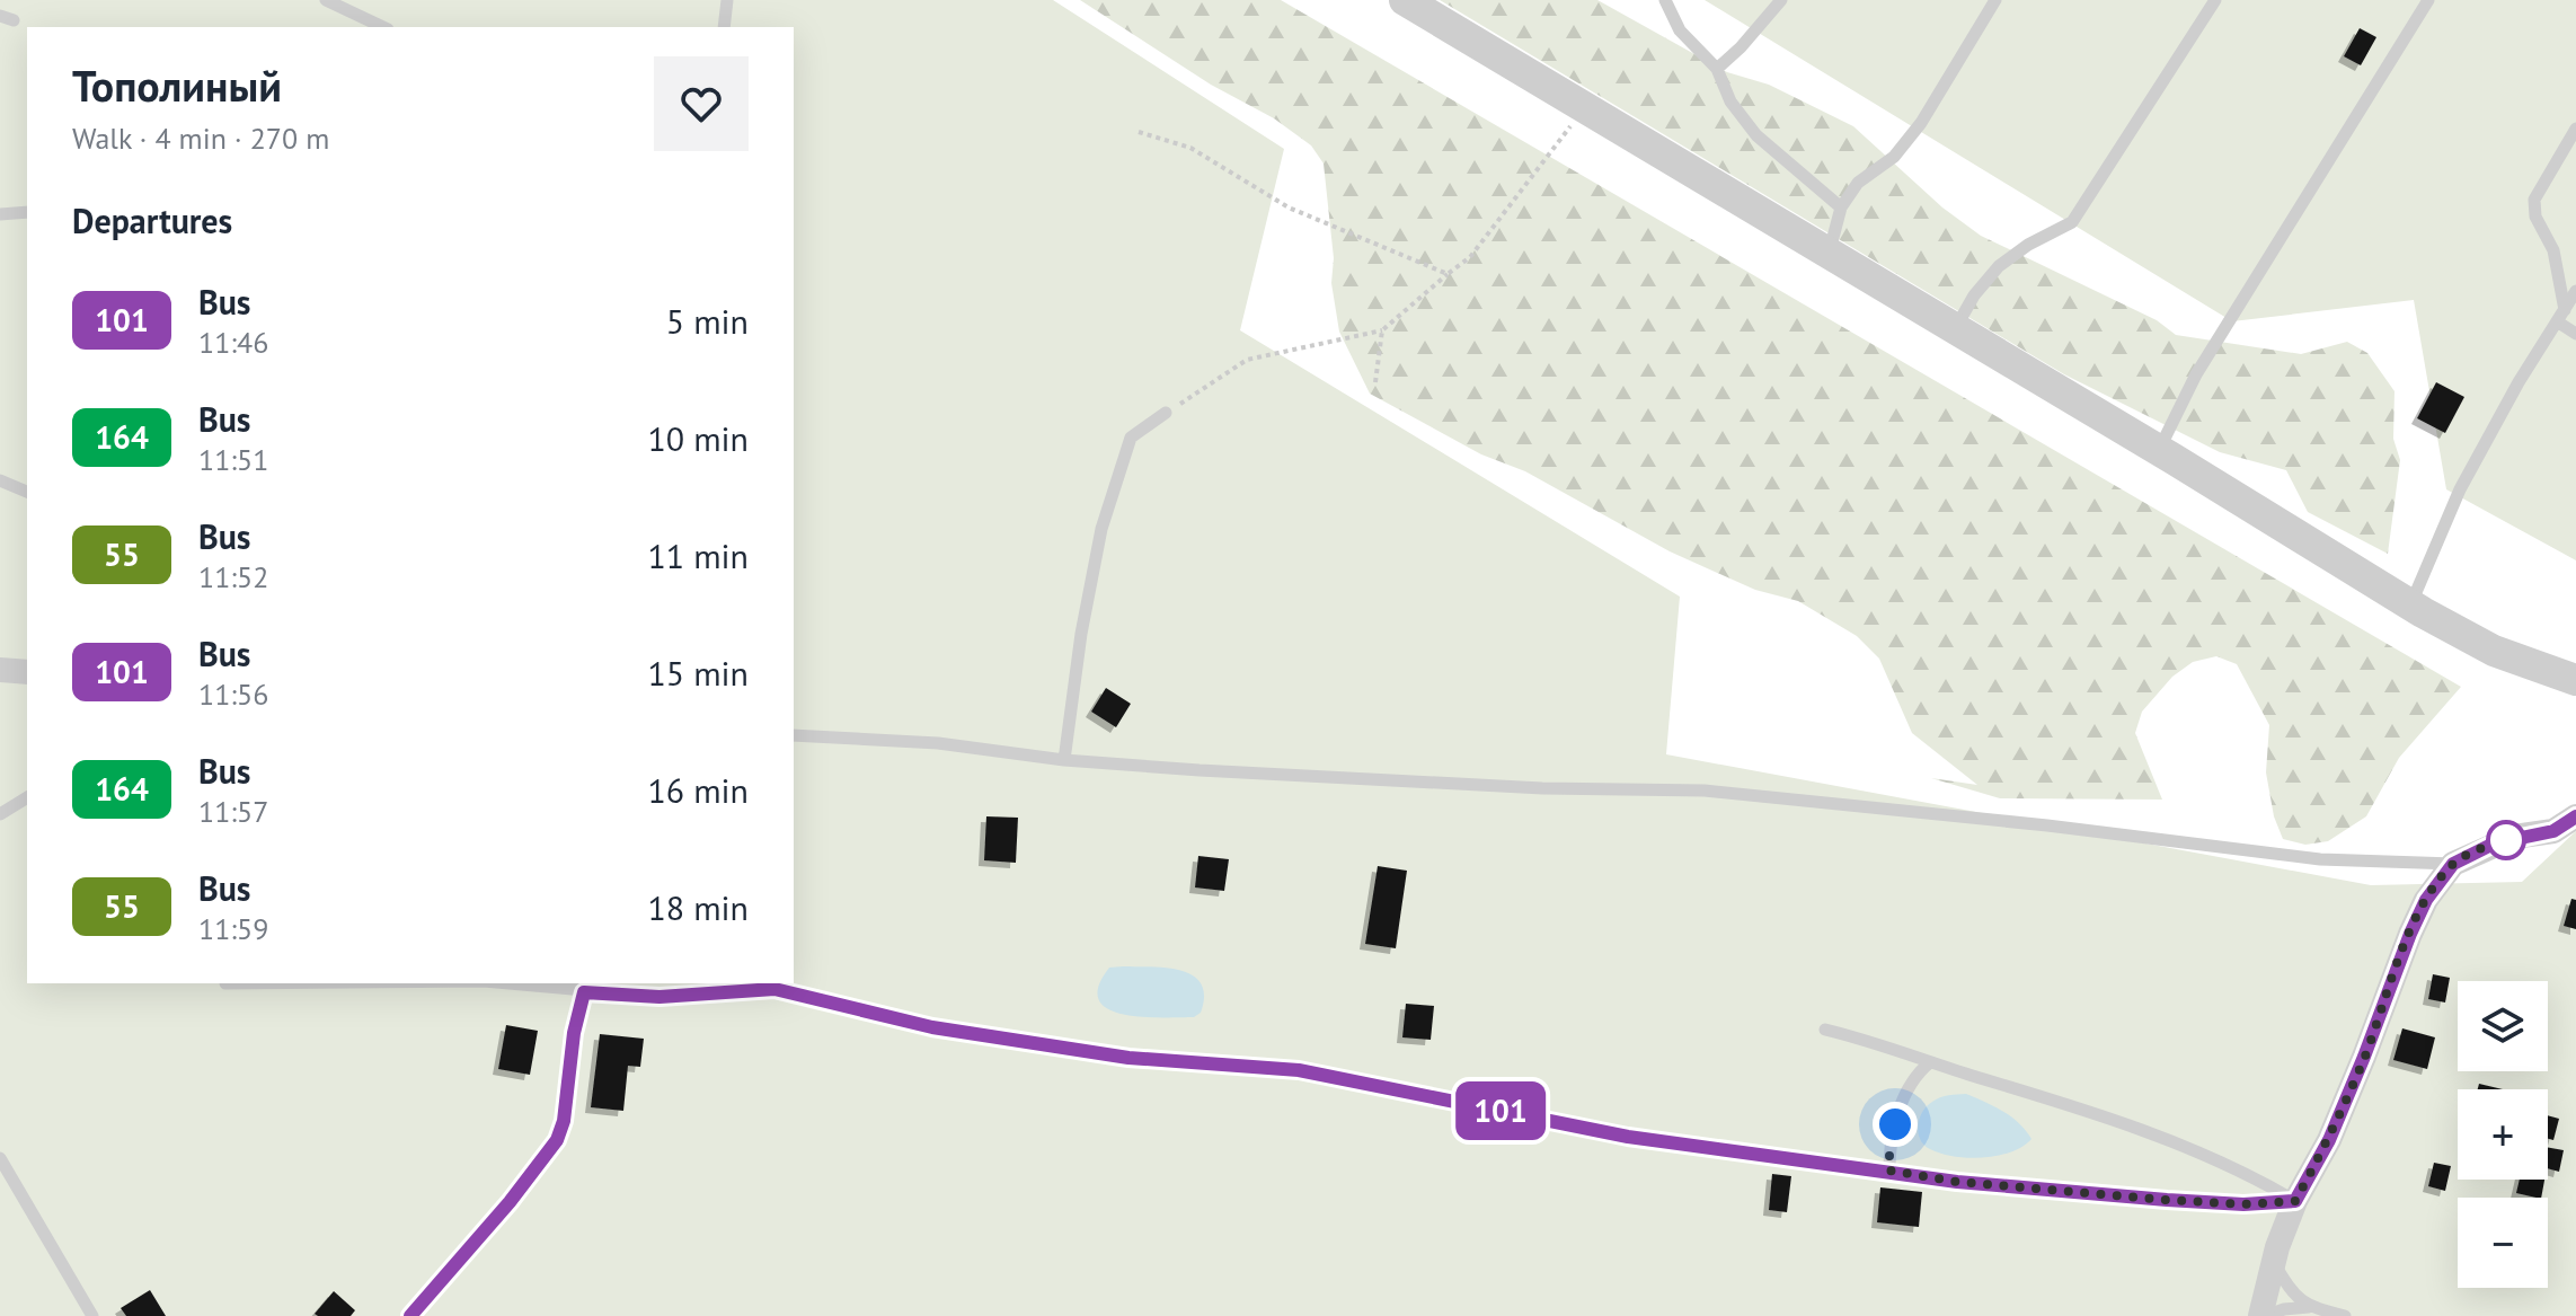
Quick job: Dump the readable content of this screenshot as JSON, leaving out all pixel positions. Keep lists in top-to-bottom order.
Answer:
{
  "lines": ["bus line 101"],
  "page": {
    "on_map": "101",
    "heading": [
      ["Тополиный", "Walk · 4 min · 270 m"],
      "Departures"
    ],
    "list": [
      {
        "mark": "101",
        "name": "Bus",
        "note": "11:46",
        "value": "5 min"
      },
      {
        "mark": "164",
        "name": "Bus",
        "note": "11:51",
        "value": "10 min"
      },
      {
        "mark": "55",
        "name": "Bus",
        "note": "11:52",
        "value": "11 min"
      },
      {
        "mark": "101",
        "name": "Bus",
        "note": "11:56",
        "value": "15 min"
      },
      {
        "mark": "164",
        "name": "Bus",
        "note": "11:57",
        "value": "16 min"
      },
      {
        "mark": "55",
        "name": "Bus",
        "note": "11:59",
        "value": "18 min"
      }
    ],
    "map_buttons": ["+", "−"]
  }
}
